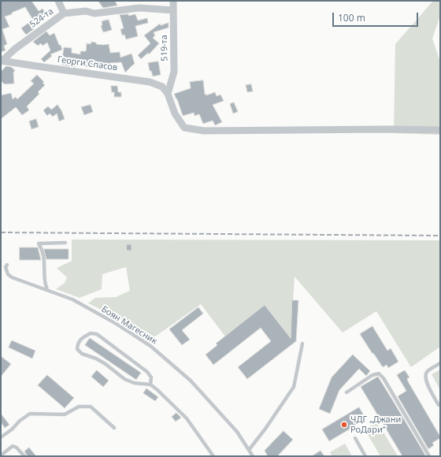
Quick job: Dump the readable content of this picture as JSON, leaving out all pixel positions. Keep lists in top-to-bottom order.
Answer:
{
  "streets": {
    "street": ["524-та", "519-та", "Георги Спасов"],
    "lane": ["Боян Магесник"]
  },
  "crossings": [
    ["524-та", "519-та"],
    ["524-та", "Георги Спасов"],
    ["519-та", "Георги Спасов"]
  ],
  "places": ["ЧДГ „Джани РоДари“"],
  "scale_bar": "100 m"
}
